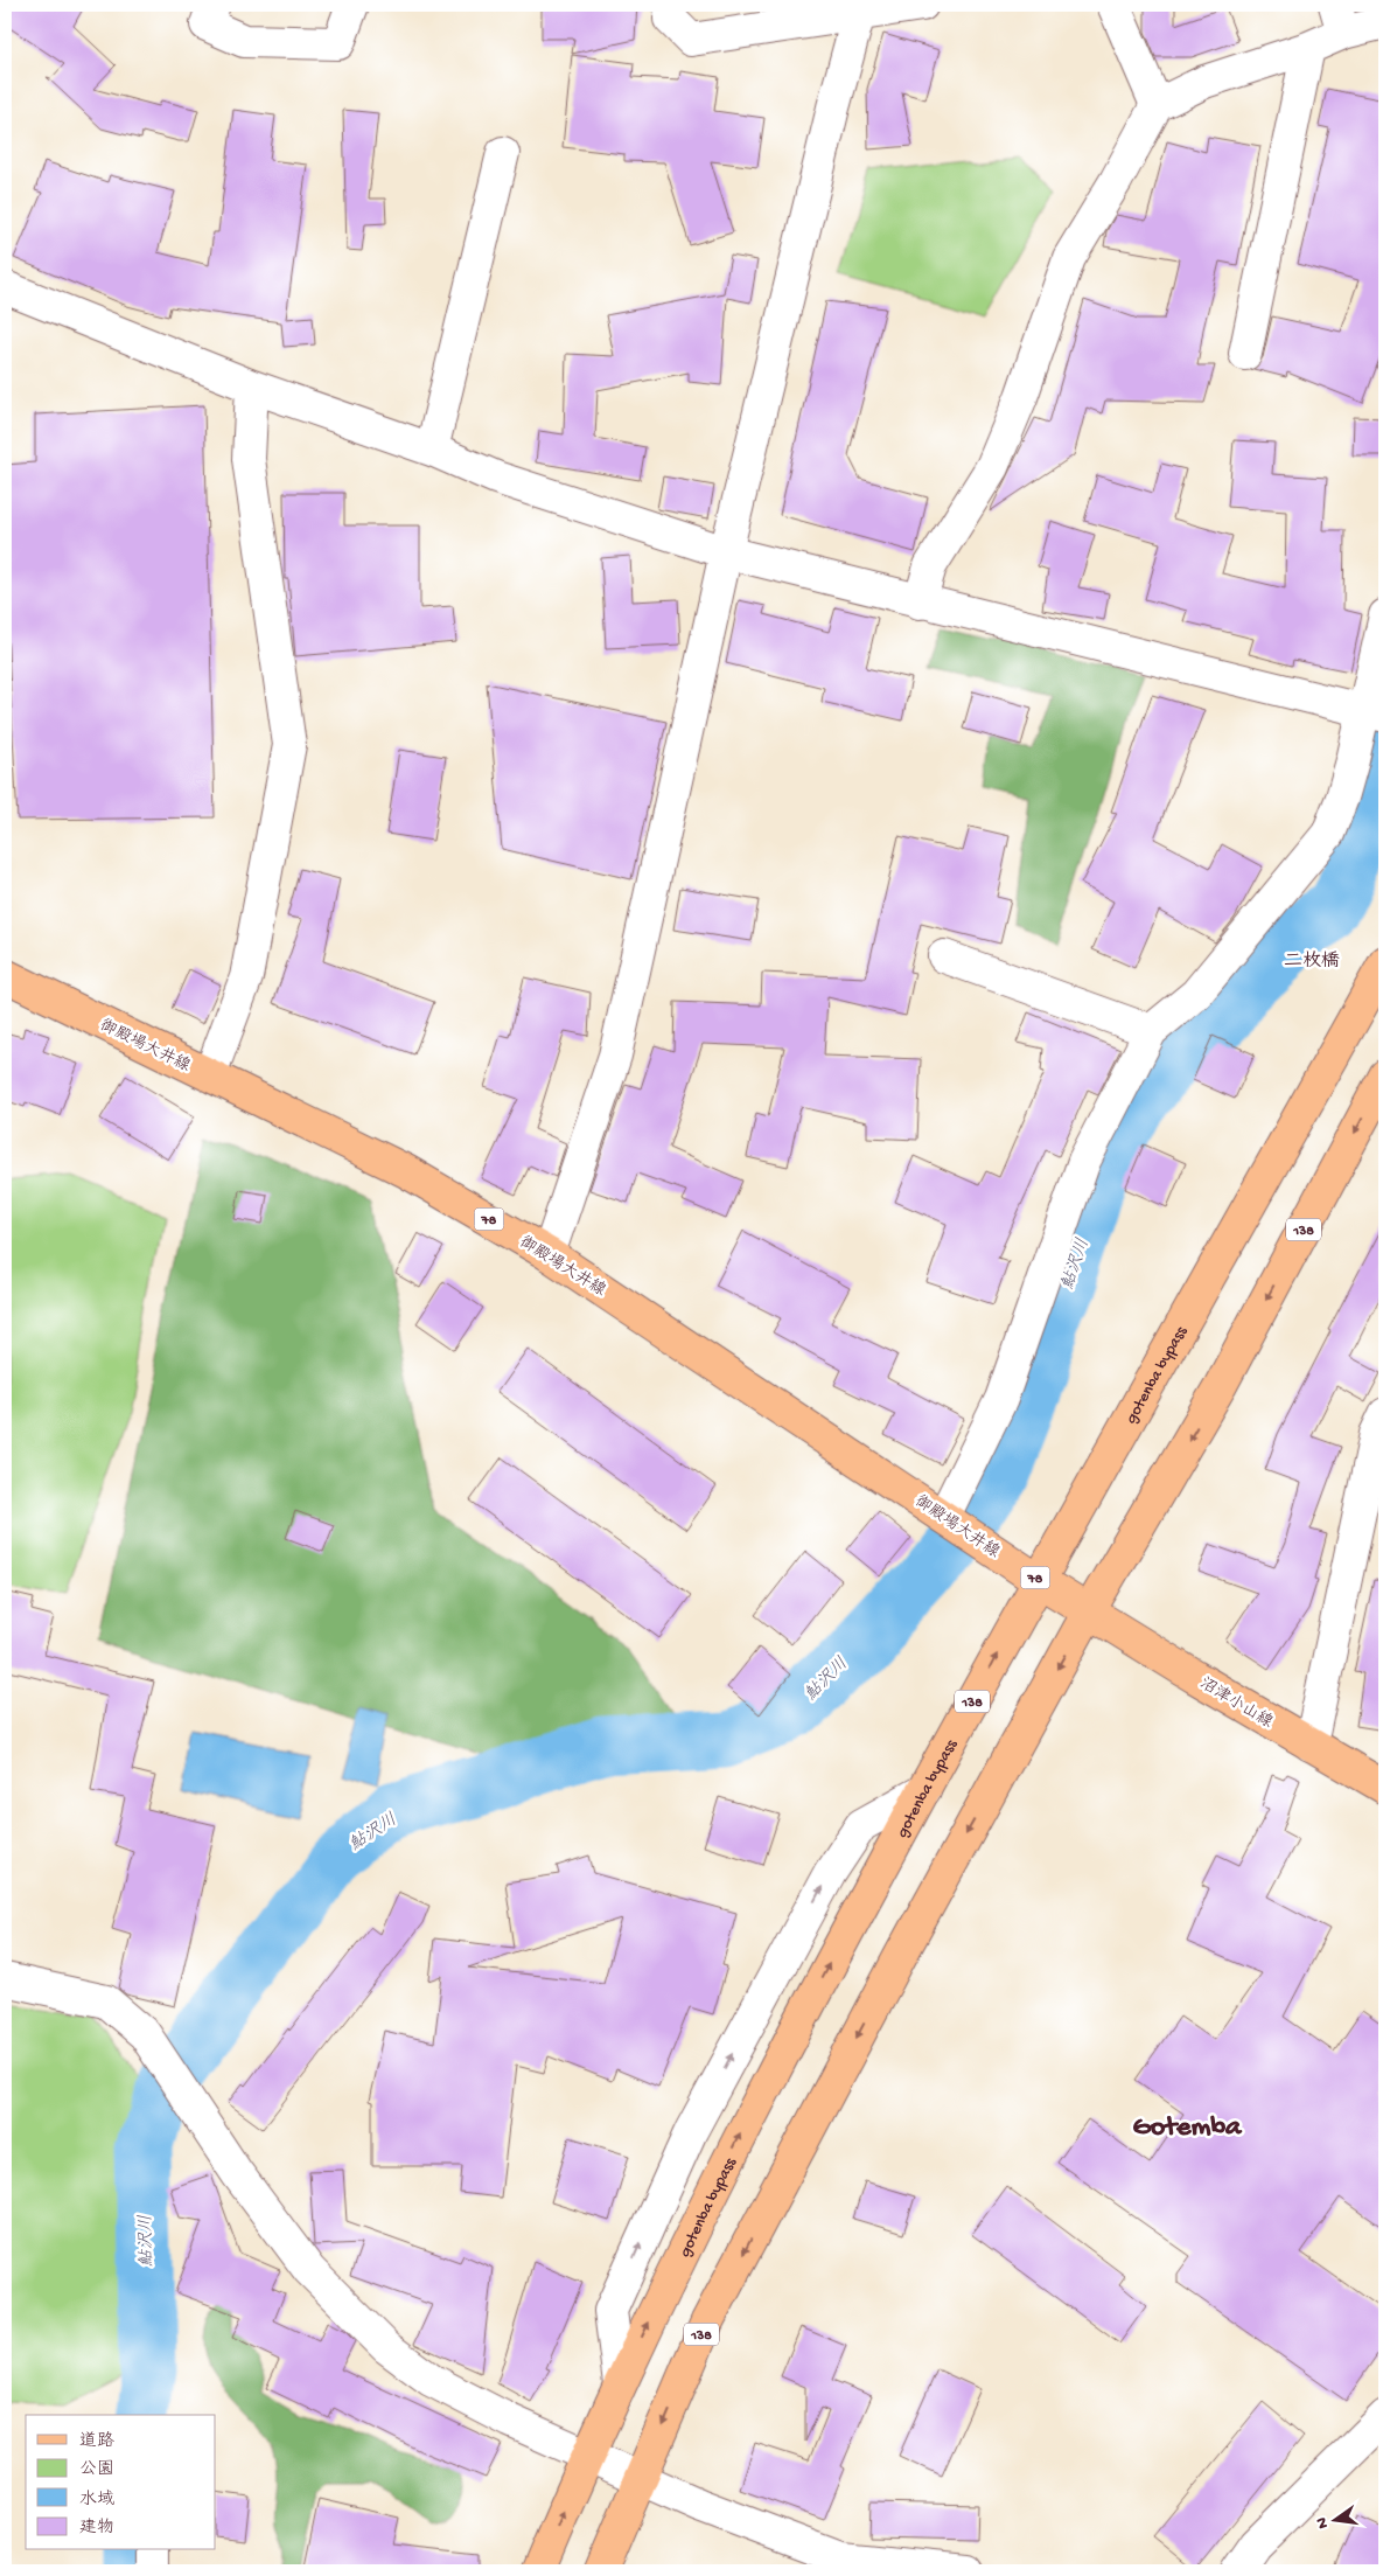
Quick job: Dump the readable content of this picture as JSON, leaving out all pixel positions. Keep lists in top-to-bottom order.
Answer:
{
  "streets": {
    "main road": [
      "御殿場大井線",
      "78",
      "138",
      "gotenba bypass",
      "沼津小山線"
    ]
  },
  "crossings": [
    ["御殿場大井線", "138"],
    ["御殿場大井線", "gotenba bypass"],
    ["御殿場大井線", "沼津小山線"],
    ["138", "沼津小山線"]
  ],
  "districts": ["二枚橋", "Gotemba"],
  "water": ["鮎沢川"],
  "legend": [
    "道路",
    "公園",
    "水域",
    "建物"
  ],
  "north": "left"
}
